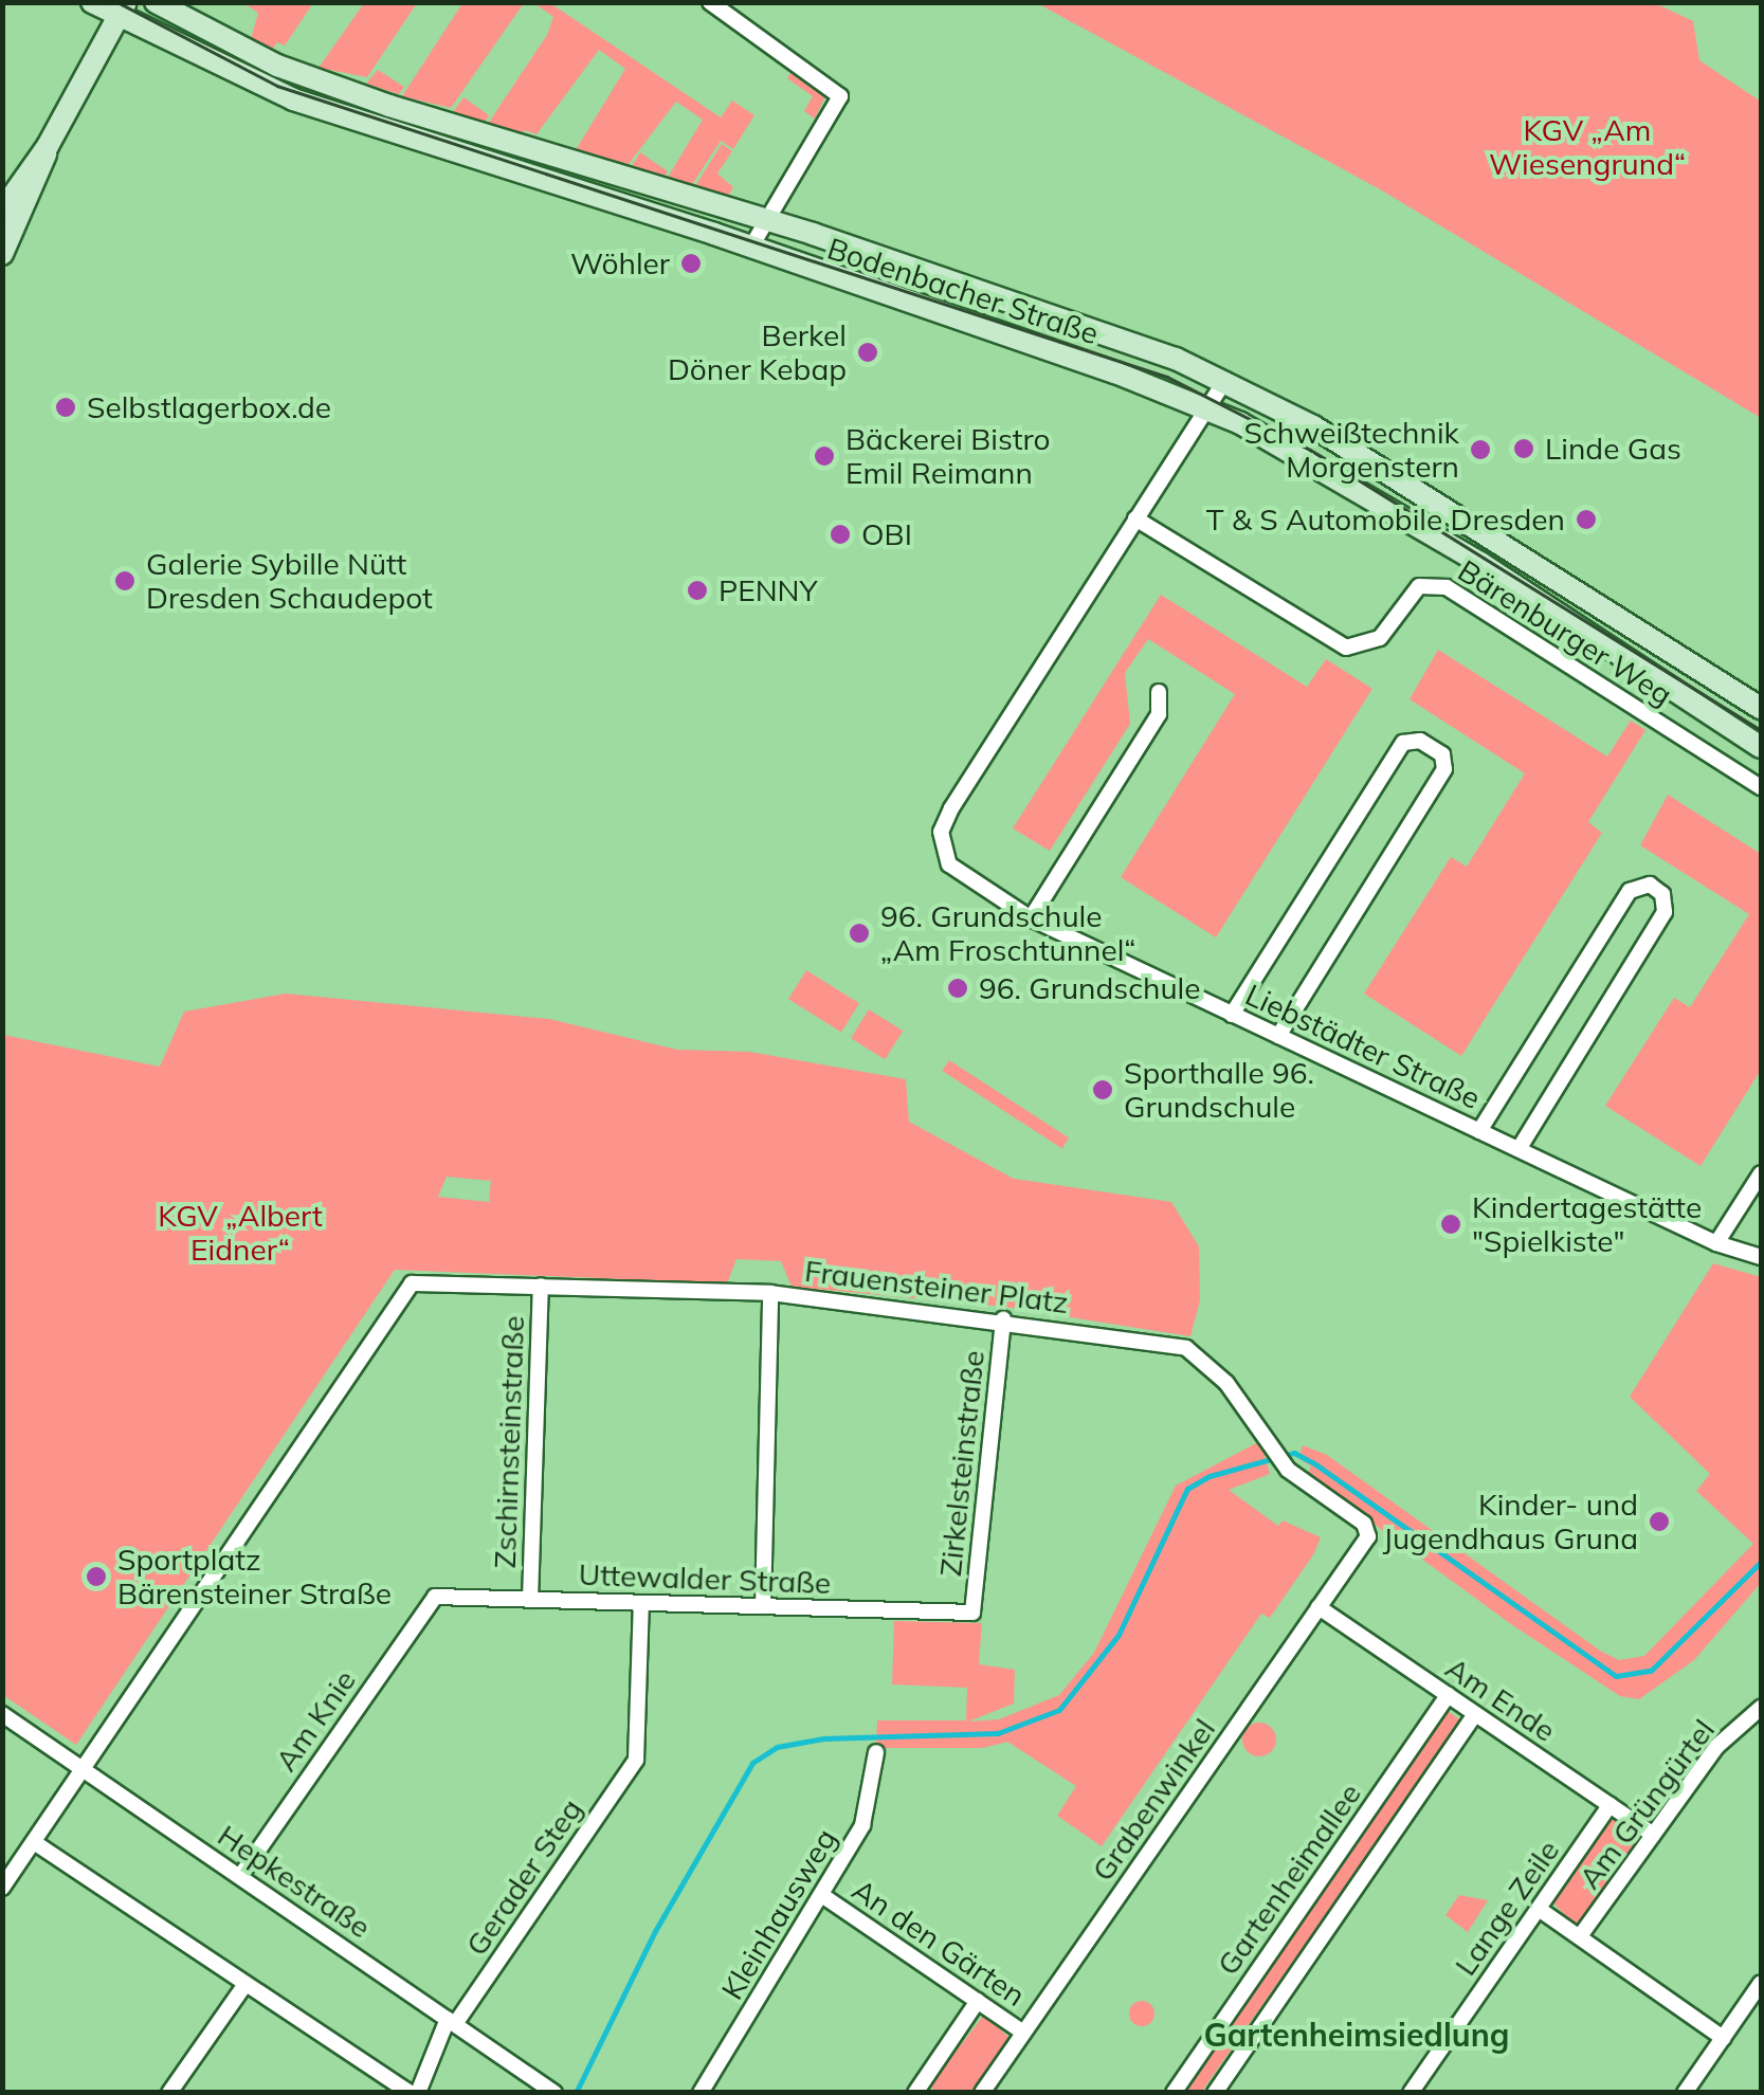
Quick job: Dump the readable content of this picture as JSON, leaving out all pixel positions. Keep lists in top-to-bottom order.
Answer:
{
  "streets": {
    "street": [
      "Bodenbacher Straße",
      "Bärenburger Weg",
      "Liebstädter Straße",
      "Frauensteiner Platz",
      "Zschirnsteinstraße",
      "Zirkelsteinstraße",
      "Uttewalder Straße",
      "Am Ende",
      "Am Knie",
      "Grabenwinkel",
      "Am Grüngürtel",
      "Gerader Steg",
      "Gartenheimallee",
      "Hepkestraße",
      "Lange Zeile",
      "Kleinhausweg",
      "An den Gärten"
    ]
  },
  "crossings": [
    ["Bodenbacher Straße", "Liebstädter Straße"],
    ["Bärenburger Weg", "Liebstädter Straße"],
    ["Frauensteiner Platz", "Zschirnsteinstraße"],
    ["Frauensteiner Platz", "Zirkelsteinstraße"],
    ["Frauensteiner Platz", "Grabenwinkel"],
    ["Frauensteiner Platz", "Hepkestraße"],
    ["Zschirnsteinstraße", "Uttewalder Straße"],
    ["Zirkelsteinstraße", "Uttewalder Straße"],
    ["Uttewalder Straße", "Am Knie"],
    ["Uttewalder Straße", "Gerader Steg"],
    ["Am Ende", "Grabenwinkel"],
    ["Am Ende", "Am Grüngürtel"],
    ["Am Ende", "Gartenheimallee"],
    ["Am Ende", "Lange Zeile"],
    ["Am Knie", "Hepkestraße"],
    ["Grabenwinkel", "An den Gärten"],
    ["Gerader Steg", "Hepkestraße"],
    ["Kleinhausweg", "An den Gärten"]
  ],
  "districts": ["Gartenheimsiedlung"],
  "parks": ["KGV „Am Wiesengrund“", "KGV „Albert Eidner“"],
  "places": [
    "Wöhler",
    "Berkel Döner Kebap",
    "Selbstlagerbox.de",
    "Linde Gas",
    "Schweißtechnik Morgenstern",
    "Bäckerei Bistro Emil Reimann",
    "T & S Automobile Dresden",
    "OBI",
    "Galerie Sybille Nütt Dresden Schaudepot",
    "PENNY",
    "96. Grundschule „Am Froschtunnel“",
    "96. Grundschule",
    "Sporthalle 96. Grundschule",
    "Kindertagestätte \"Spielkiste\"",
    "Kinder- und Jugendhaus Gruna",
    "Sportplatz Bärensteiner Straße"
  ]
}
